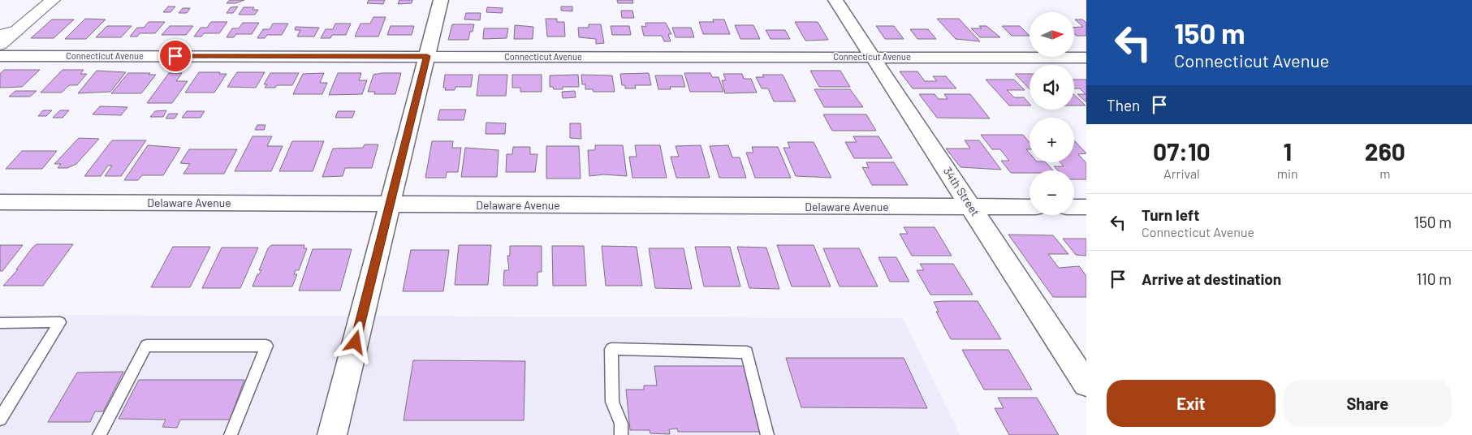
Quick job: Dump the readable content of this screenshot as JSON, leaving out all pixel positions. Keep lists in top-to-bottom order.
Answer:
{
  "streets": {
    "street": ["Connecticut Avenue", "34th Street", "Delaware Avenue"]
  },
  "crossings": [
    ["Connecticut Avenue", "34th Street"],
    ["34th Street", "Delaware Avenue"]
  ],
  "north": "right",
  "page": {
    "turn": ["150 m", "Connecticut Avenue"],
    "map_buttons": ["+", "−"],
    "then": "Then",
    "eta": [
      "07:10",
      "Arrival",
      "1",
      "min",
      "260",
      "m"
    ],
    "list": [
      {
        "name": "Turn left",
        "note": "Connecticut Avenue",
        "value": "150 m"
      },
      {
        "name": "Arrive at destination",
        "value": "110 m"
      }
    ],
    "buttons": ["Exit", "Share"]
  }
}
